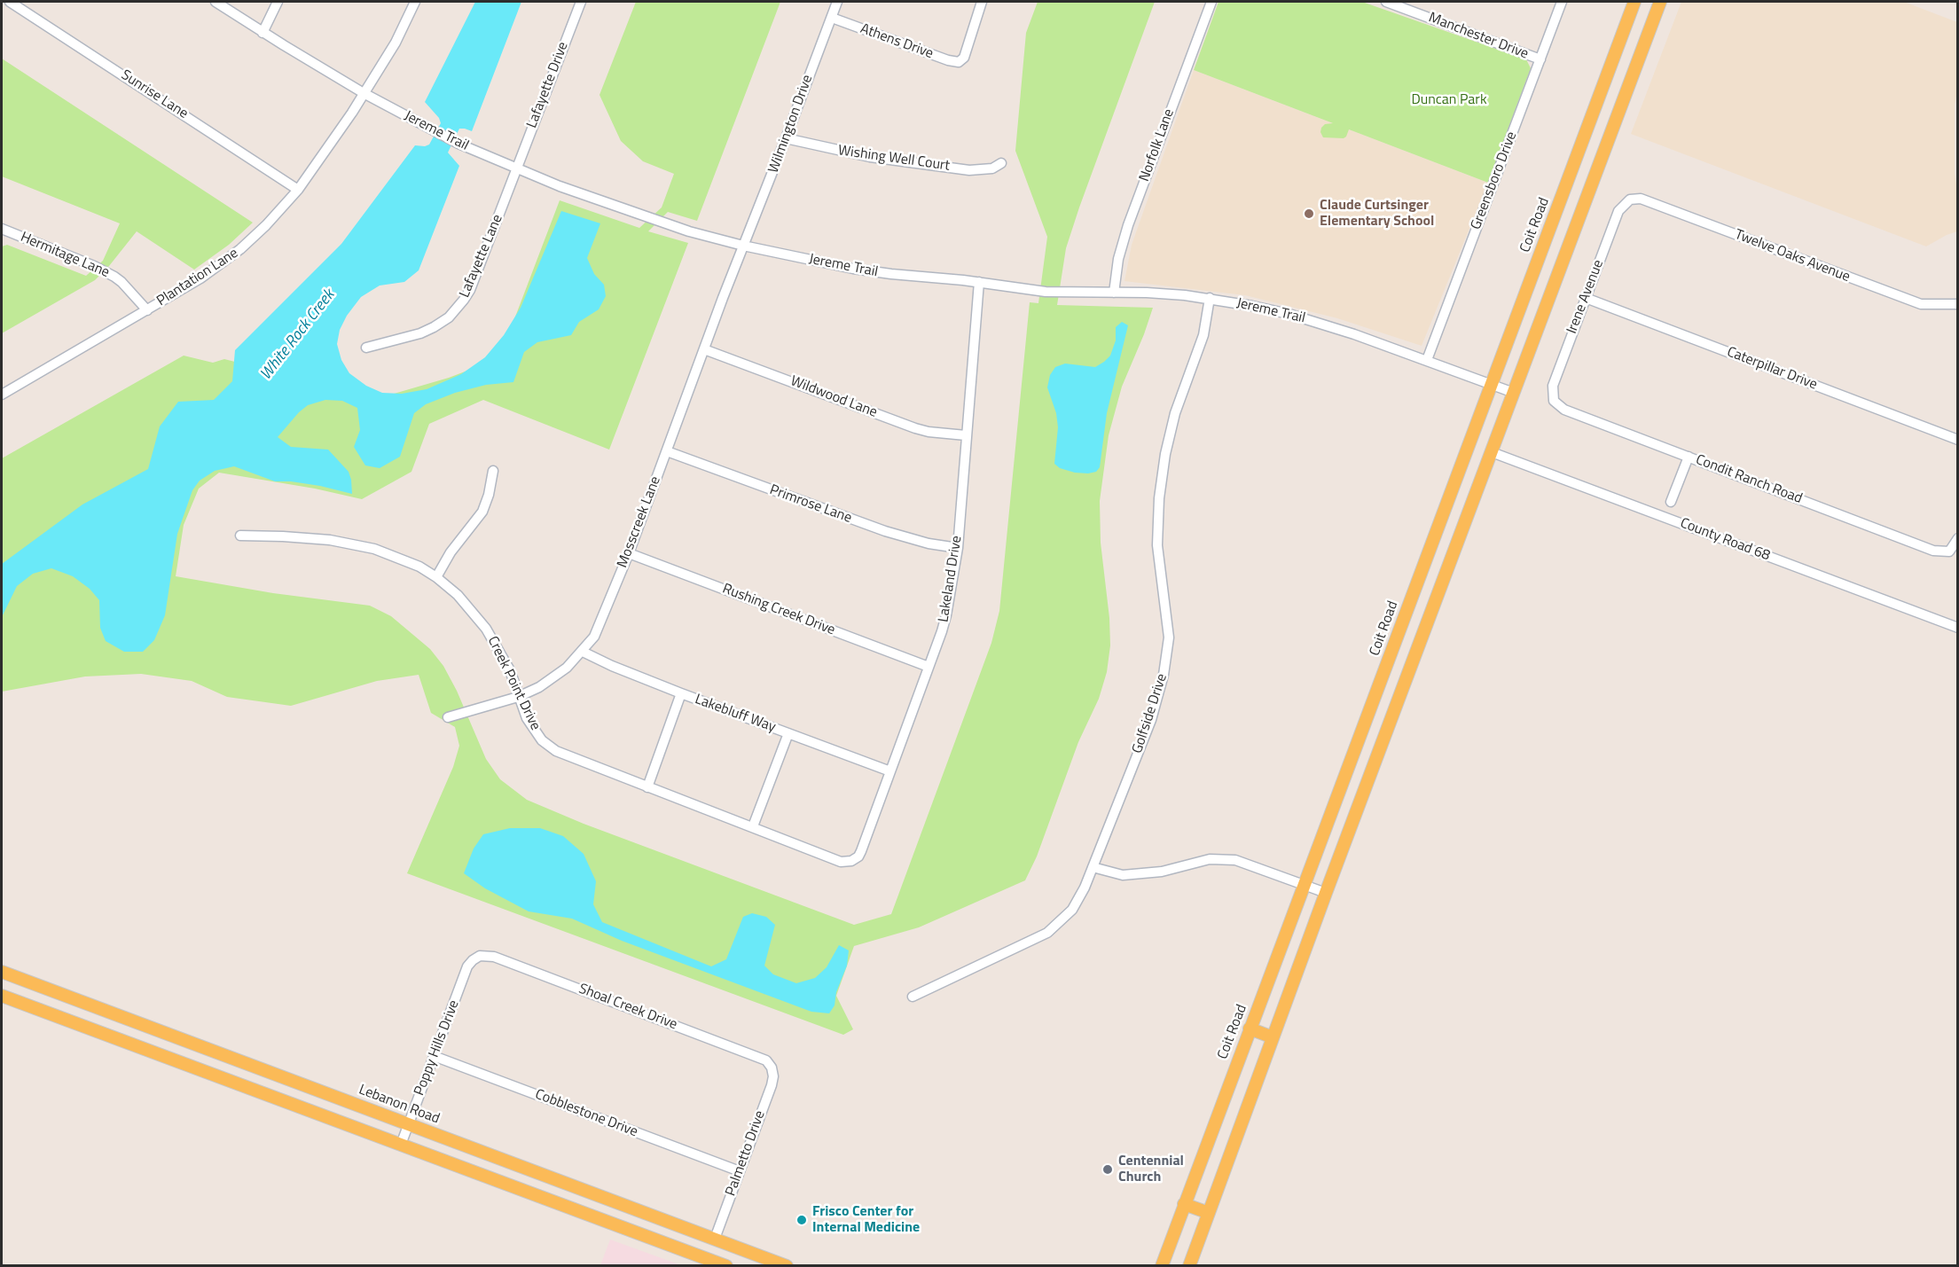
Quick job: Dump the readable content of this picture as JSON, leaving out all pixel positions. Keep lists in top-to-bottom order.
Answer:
{
  "streets": {
    "main road": ["Coit Road", "Lebanon Road"],
    "street": [
      "Manchester Drive",
      "Athens Drive",
      "Lafayette Drive",
      "Sunrise Lane",
      "Wilmington Drive",
      "Jereme Trail",
      "Norfolk Lane",
      "Wishing Well Court",
      "Greensboro Drive",
      "Hermitage Lane",
      "Lafayette Lane",
      "Twelve Oaks Avenue",
      "Plantation Lane",
      "Irene Avenue",
      "Caterpillar Drive",
      "Wildwood Lane",
      "Condit Ranch Road",
      "Primrose Lane",
      "Mosscreek Lane",
      "County Road 68",
      "Lakeland Drive",
      "Rushing Creek Drive",
      "Creek Point Drive",
      "Lakebluff Way",
      "Golfside Drive",
      "Shoal Creek Drive",
      "Poppy Hills Drive",
      "Cobblestone Drive",
      "Palmetto Drive"
    ]
  },
  "crossings": [
    ["Manchester Drive", "Greensboro Drive"],
    ["Athens Drive", "Wilmington Drive"],
    ["Lafayette Drive", "Jereme Trail"],
    ["Lafayette Drive", "Lafayette Lane"],
    ["Sunrise Lane", "Plantation Lane"],
    ["Wilmington Drive", "Jereme Trail"],
    ["Wilmington Drive", "Wishing Well Court"],
    ["Wilmington Drive", "Mosscreek Lane"],
    ["Jereme Trail", "Norfolk Lane"],
    ["Jereme Trail", "Greensboro Drive"],
    ["Jereme Trail", "Coit Road"],
    ["Jereme Trail", "Lafayette Lane"],
    ["Jereme Trail", "Plantation Lane"],
    ["Jereme Trail", "Mosscreek Lane"],
    ["Jereme Trail", "Lakeland Drive"],
    ["Jereme Trail", "Golfside Drive"],
    ["Hermitage Lane", "Plantation Lane"],
    ["Twelve Oaks Avenue", "Irene Avenue"],
    ["Irene Avenue", "Caterpillar Drive"],
    ["Irene Avenue", "Condit Ranch Road"],
    ["Wildwood Lane", "Mosscreek Lane"],
    ["Wildwood Lane", "Lakeland Drive"],
    ["Primrose Lane", "Mosscreek Lane"],
    ["Primrose Lane", "Lakeland Drive"],
    ["Mosscreek Lane", "Rushing Creek Drive"],
    ["Mosscreek Lane", "Creek Point Drive"],
    ["Mosscreek Lane", "Lakebluff Way"],
    ["Lakeland Drive", "Rushing Creek Drive"],
    ["Lakeland Drive", "Creek Point Drive"],
    ["Lakeland Drive", "Lakebluff Way"],
    ["Shoal Creek Drive", "Poppy Hills Drive"],
    ["Shoal Creek Drive", "Palmetto Drive"],
    ["Poppy Hills Drive", "Lebanon Road"],
    ["Poppy Hills Drive", "Cobblestone Drive"],
    ["Lebanon Road", "Palmetto Drive"],
    ["Cobblestone Drive", "Palmetto Drive"]
  ],
  "water": ["White Rock Creek"],
  "parks": ["Duncan Park"],
  "places": ["Claude Curtsinger Elementary School", "Centennial Church", "Frisco Center for Internal Medicine"]
}
